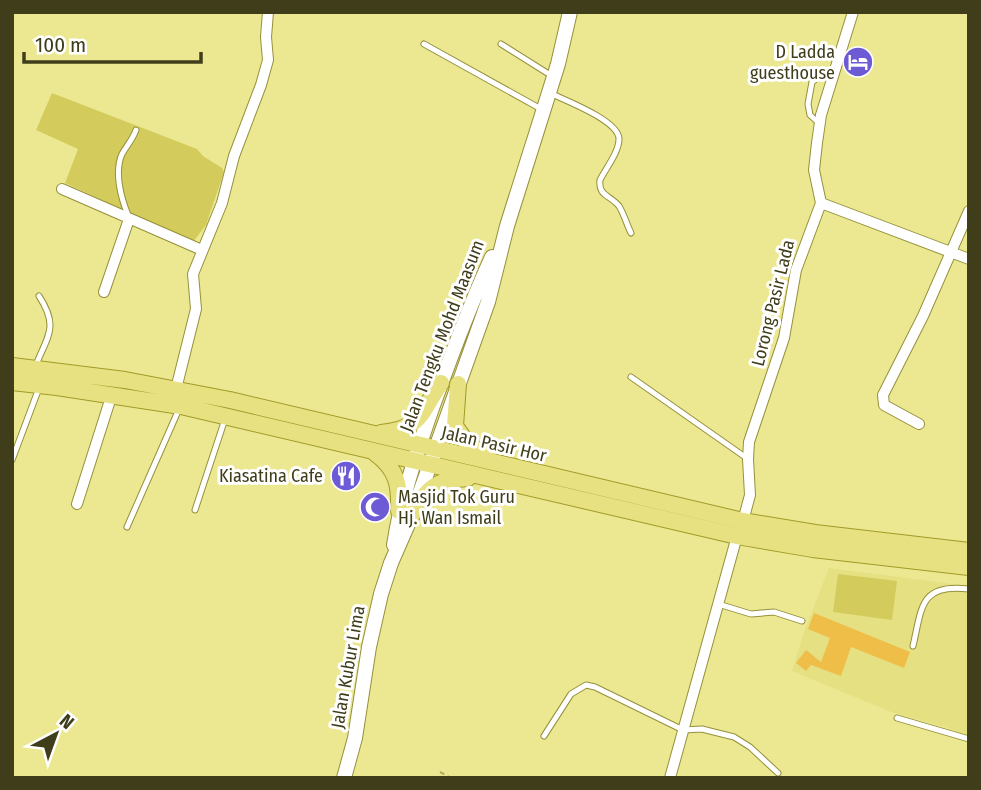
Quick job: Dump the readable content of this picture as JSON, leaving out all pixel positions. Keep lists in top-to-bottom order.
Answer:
{
  "streets": {
    "main road": ["Jalan Tengku Mohd Maasum", "Jalan Pasir Hor", "Jalan Kubur Lima"],
    "street": ["Lorong Pasir Lada"]
  },
  "crossings": [
    ["Lorong Pasir Lada", "Jalan Pasir Hor"],
    ["Jalan Tengku Mohd Maasum", "Jalan Pasir Hor"],
    ["Jalan Tengku Mohd Maasum", "Jalan Kubur Lima"],
    ["Jalan Pasir Hor", "Jalan Kubur Lima"]
  ],
  "places": {
    "hotel": ["D Ladda guesthouse"],
    "restaurant": ["Kiasatina Cafe"],
    "mosque": ["Masjid Tok Guru Hj. Wan Ismail"]
  },
  "scale_bar": "100 m",
  "north": "top right"
}
